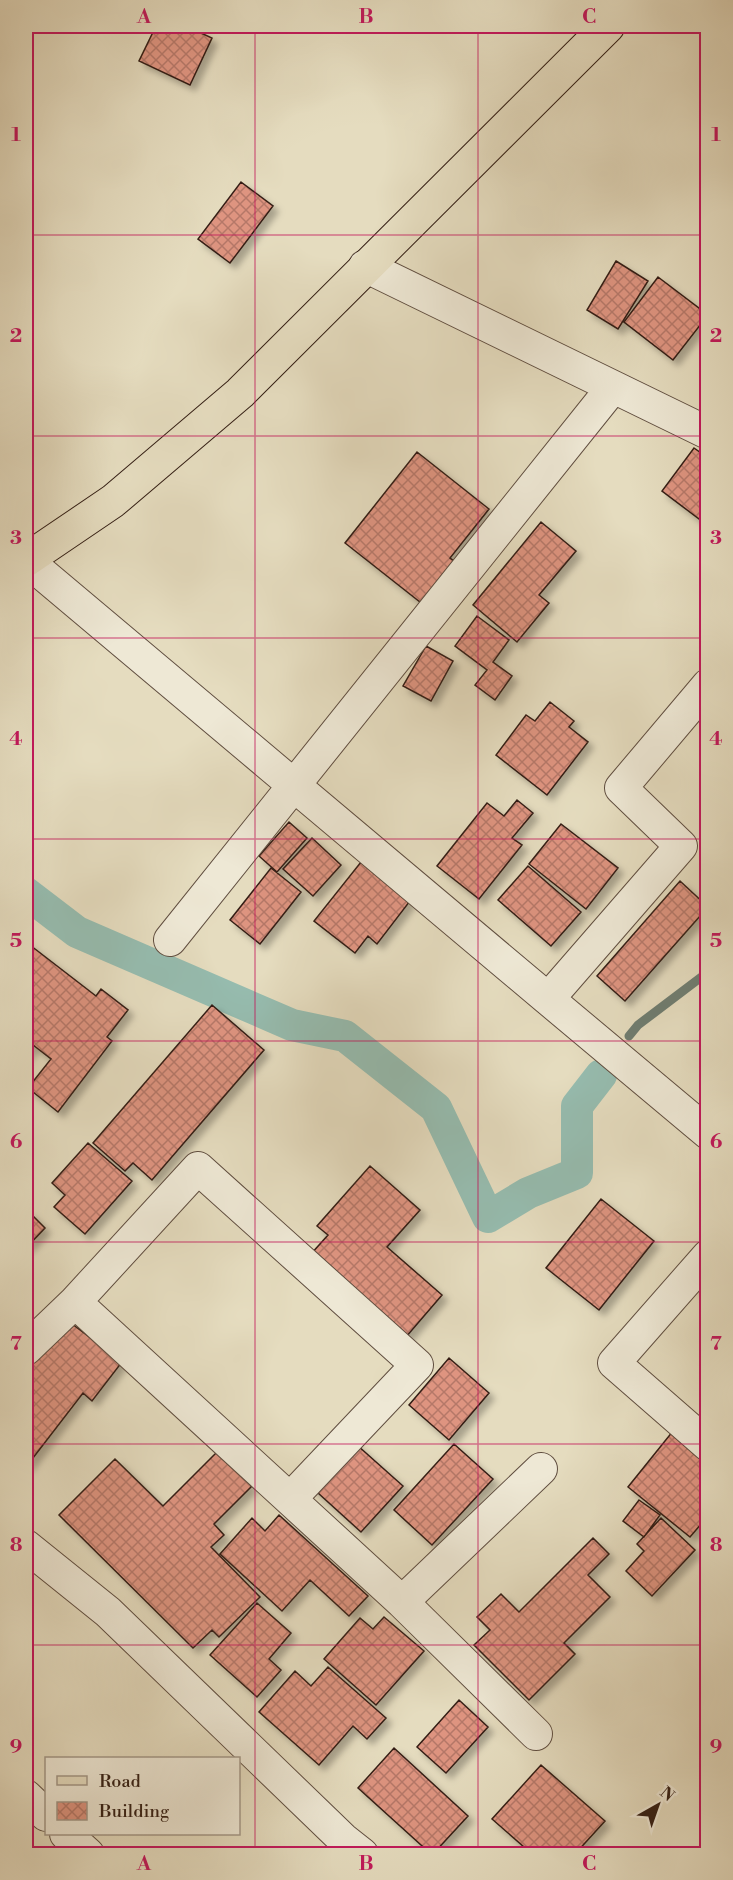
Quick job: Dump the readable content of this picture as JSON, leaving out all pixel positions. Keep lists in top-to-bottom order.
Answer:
{
  "legend": ["Road", "Building"],
  "north": "top right",
  "grid": {
    "columns": ["A", "B", "C"],
    "rows": [
      "1",
      "2",
      "3",
      "4",
      "5",
      "6",
      "7",
      "8",
      "9"
    ]
  }
}
